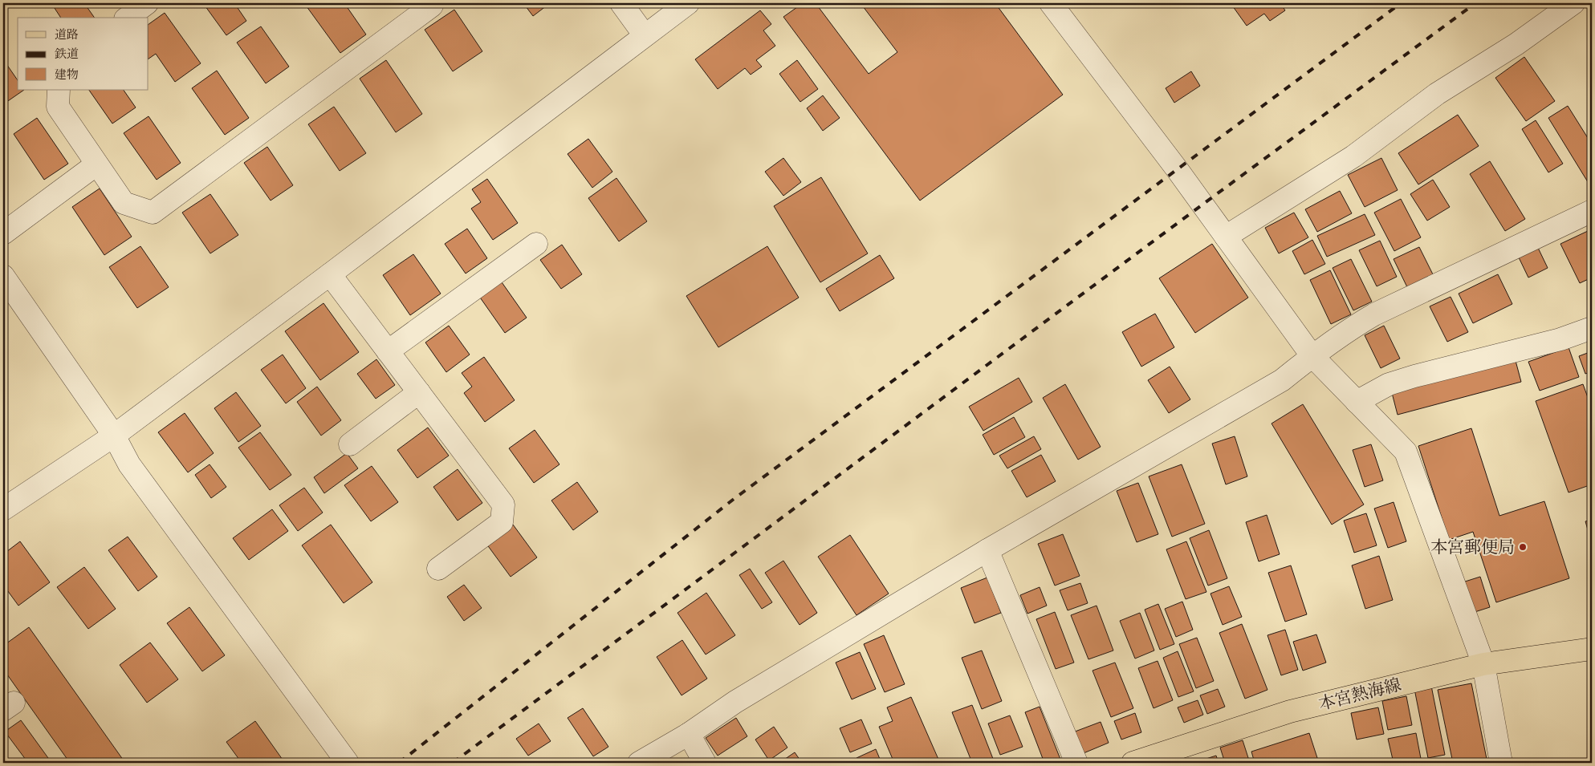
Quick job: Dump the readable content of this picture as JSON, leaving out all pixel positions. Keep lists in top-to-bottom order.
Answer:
{
  "streets": {
    "main road": ["本宮熱海線"]
  },
  "places": ["本宮郵便局"],
  "legend": ["道路", "鉄道", "建物"]
}
